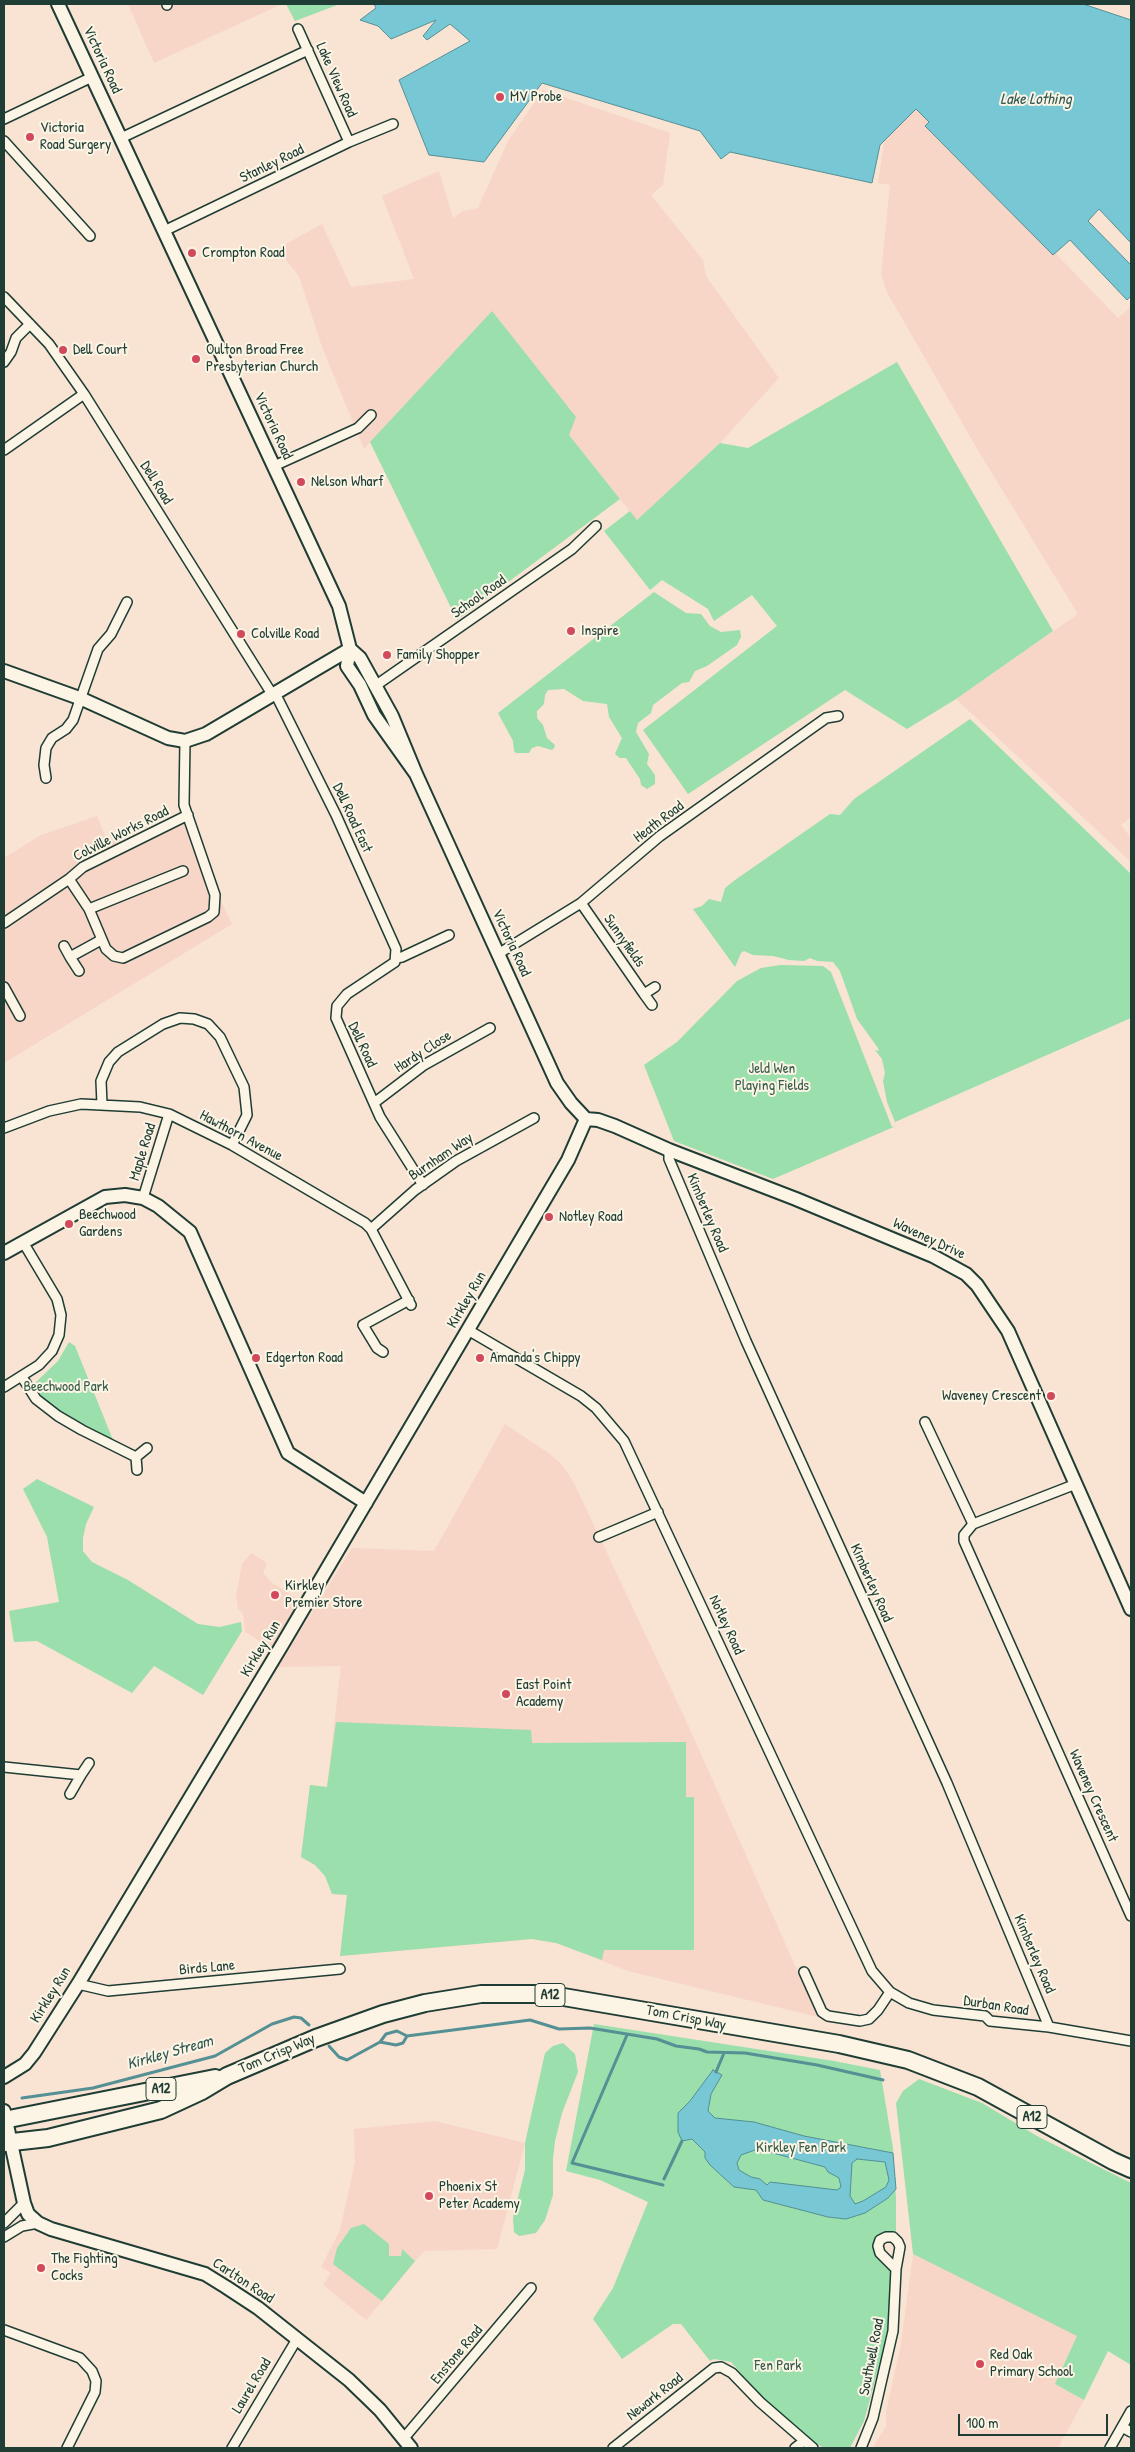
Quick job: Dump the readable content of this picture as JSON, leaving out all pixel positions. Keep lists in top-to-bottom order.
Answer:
{
  "streets": {
    "highway": ["A12", "Tom Crisp Way"],
    "street": [
      "Victoria Road",
      "Lake View Road",
      "Stanley Road",
      "Dell Road",
      "School Road",
      "Dell Road East",
      "Heath Road",
      "Colville Works Road",
      "Sunnyfields",
      "Hardy Close",
      "Hawthorn Avenue",
      "Maple Road",
      "Burnham Way",
      "Kimberley Road",
      "Waveney Drive",
      "Kirkley Run",
      "Notley Road",
      "Waveney Crescent",
      "Birds Lane",
      "Durban Road",
      "Carlton Road",
      "Enstone Road",
      "Southwell Road",
      "Laurel Road",
      "Newark Road"
    ]
  },
  "crossings": [
    ["Victoria Road", "Stanley Road"],
    ["Victoria Road", "School Road"],
    ["Victoria Road", "Heath Road"],
    ["Victoria Road", "Waveney Drive"],
    ["Victoria Road", "Kirkley Run"],
    ["Lake View Road", "Stanley Road"],
    ["Dell Road", "Dell Road East"],
    ["Dell Road", "Hardy Close"],
    ["Dell Road", "Burnham Way"],
    ["Heath Road", "Sunnyfields"],
    ["Hawthorn Avenue", "Maple Road"],
    ["Hawthorn Avenue", "Burnham Way"],
    ["Kimberley Road", "Waveney Drive"],
    ["Kimberley Road", "Durban Road"],
    ["Waveney Drive", "Kirkley Run"],
    ["Kirkley Run", "Notley Road"],
    ["Kirkley Run", "Birds Lane"],
    ["Notley Road", "Durban Road"],
    ["Carlton Road", "Enstone Road"],
    ["Carlton Road", "Laurel Road"]
  ],
  "water": ["Lake Lothing", "Kirkley Stream"],
  "parks": [
    "Jeld Wen Playing Fields",
    "Beechwood Park",
    "Kirkley Fen Park",
    "Fen Park"
  ],
  "places": [
    "MV Probe",
    "Victoria Road Surgery",
    "Crompton Road",
    "Dell Court",
    "Oulton Broad Free Presbyterian Church",
    "Nelson Wharf",
    "Inspire",
    "Colville Road",
    "Family Shopper",
    "Notley Road",
    "Beechwood Gardens",
    "Edgerton Road",
    "Amanda's Chippy",
    "Waveney Crescent",
    "Kirkley Premier Store",
    "East Point Academy",
    "Phoenix St Peter Academy",
    "The Fighting Cocks",
    "Red Oak Primary School"
  ],
  "scale_bar": "100 m"
}
